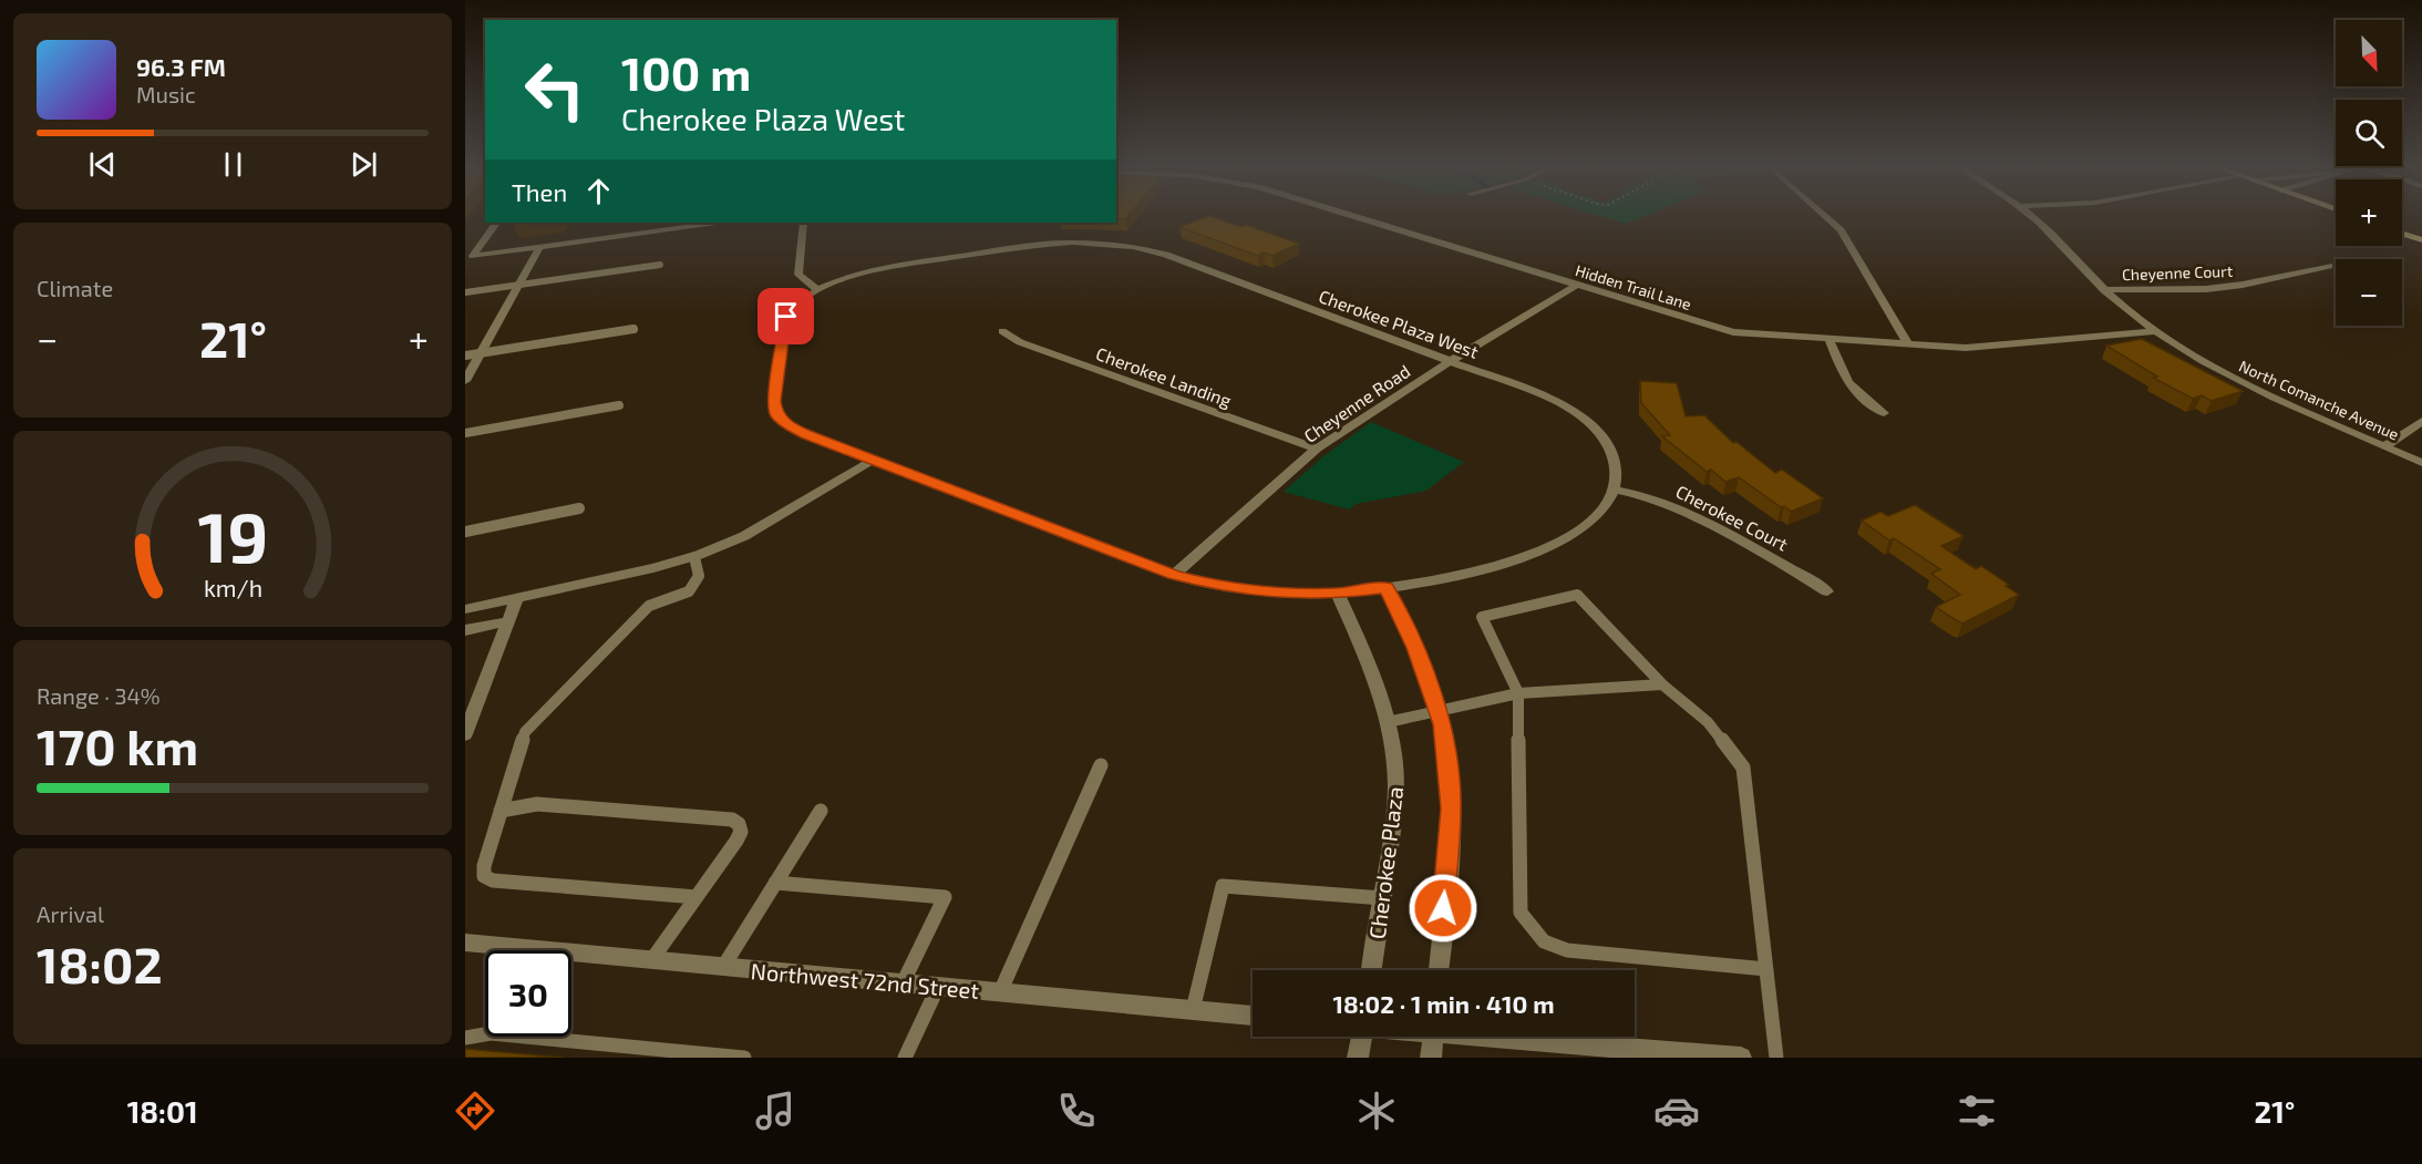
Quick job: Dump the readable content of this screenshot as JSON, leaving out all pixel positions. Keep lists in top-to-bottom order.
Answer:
{
  "streets": {
    "street": [
      "Cheyenne Court",
      "Hidden Trail Lane",
      "Cherokee Plaza West",
      "Cherokee Landing",
      "North Comanche Avenue",
      "Cheyenne Road",
      "Cherokee Court",
      "Cherokee Plaza",
      "Northwest 72nd Street"
    ]
  },
  "crossings": [
    ["Cheyenne Court", "North Comanche Avenue"],
    ["Hidden Trail Lane", "North Comanche Avenue"],
    ["Hidden Trail Lane", "Cheyenne Road"],
    ["Cherokee Plaza West", "Cheyenne Road"],
    ["Cherokee Plaza West", "Cherokee Court"],
    ["Cherokee Landing", "Cheyenne Road"]
  ],
  "north": "bottom right",
  "page": {
    "map_buttons": ["+", "−"],
    "turn": ["100 m", "Cherokee Plaza West"],
    "song": ["96.3 FM", "Music"],
    "then": "Then",
    "tile": [
      "Climate",
      ["Range · 34%", "170 km"],
      ["Arrival", "18:02"]
    ],
    "heat": ["−", "21°", "+"],
    "limit": "30",
    "trip": "18:02 · 1 min · 410 m",
    "tabs": ["18:01", "21°"],
    "gauge": ["19", "km/h"]
  }
}
